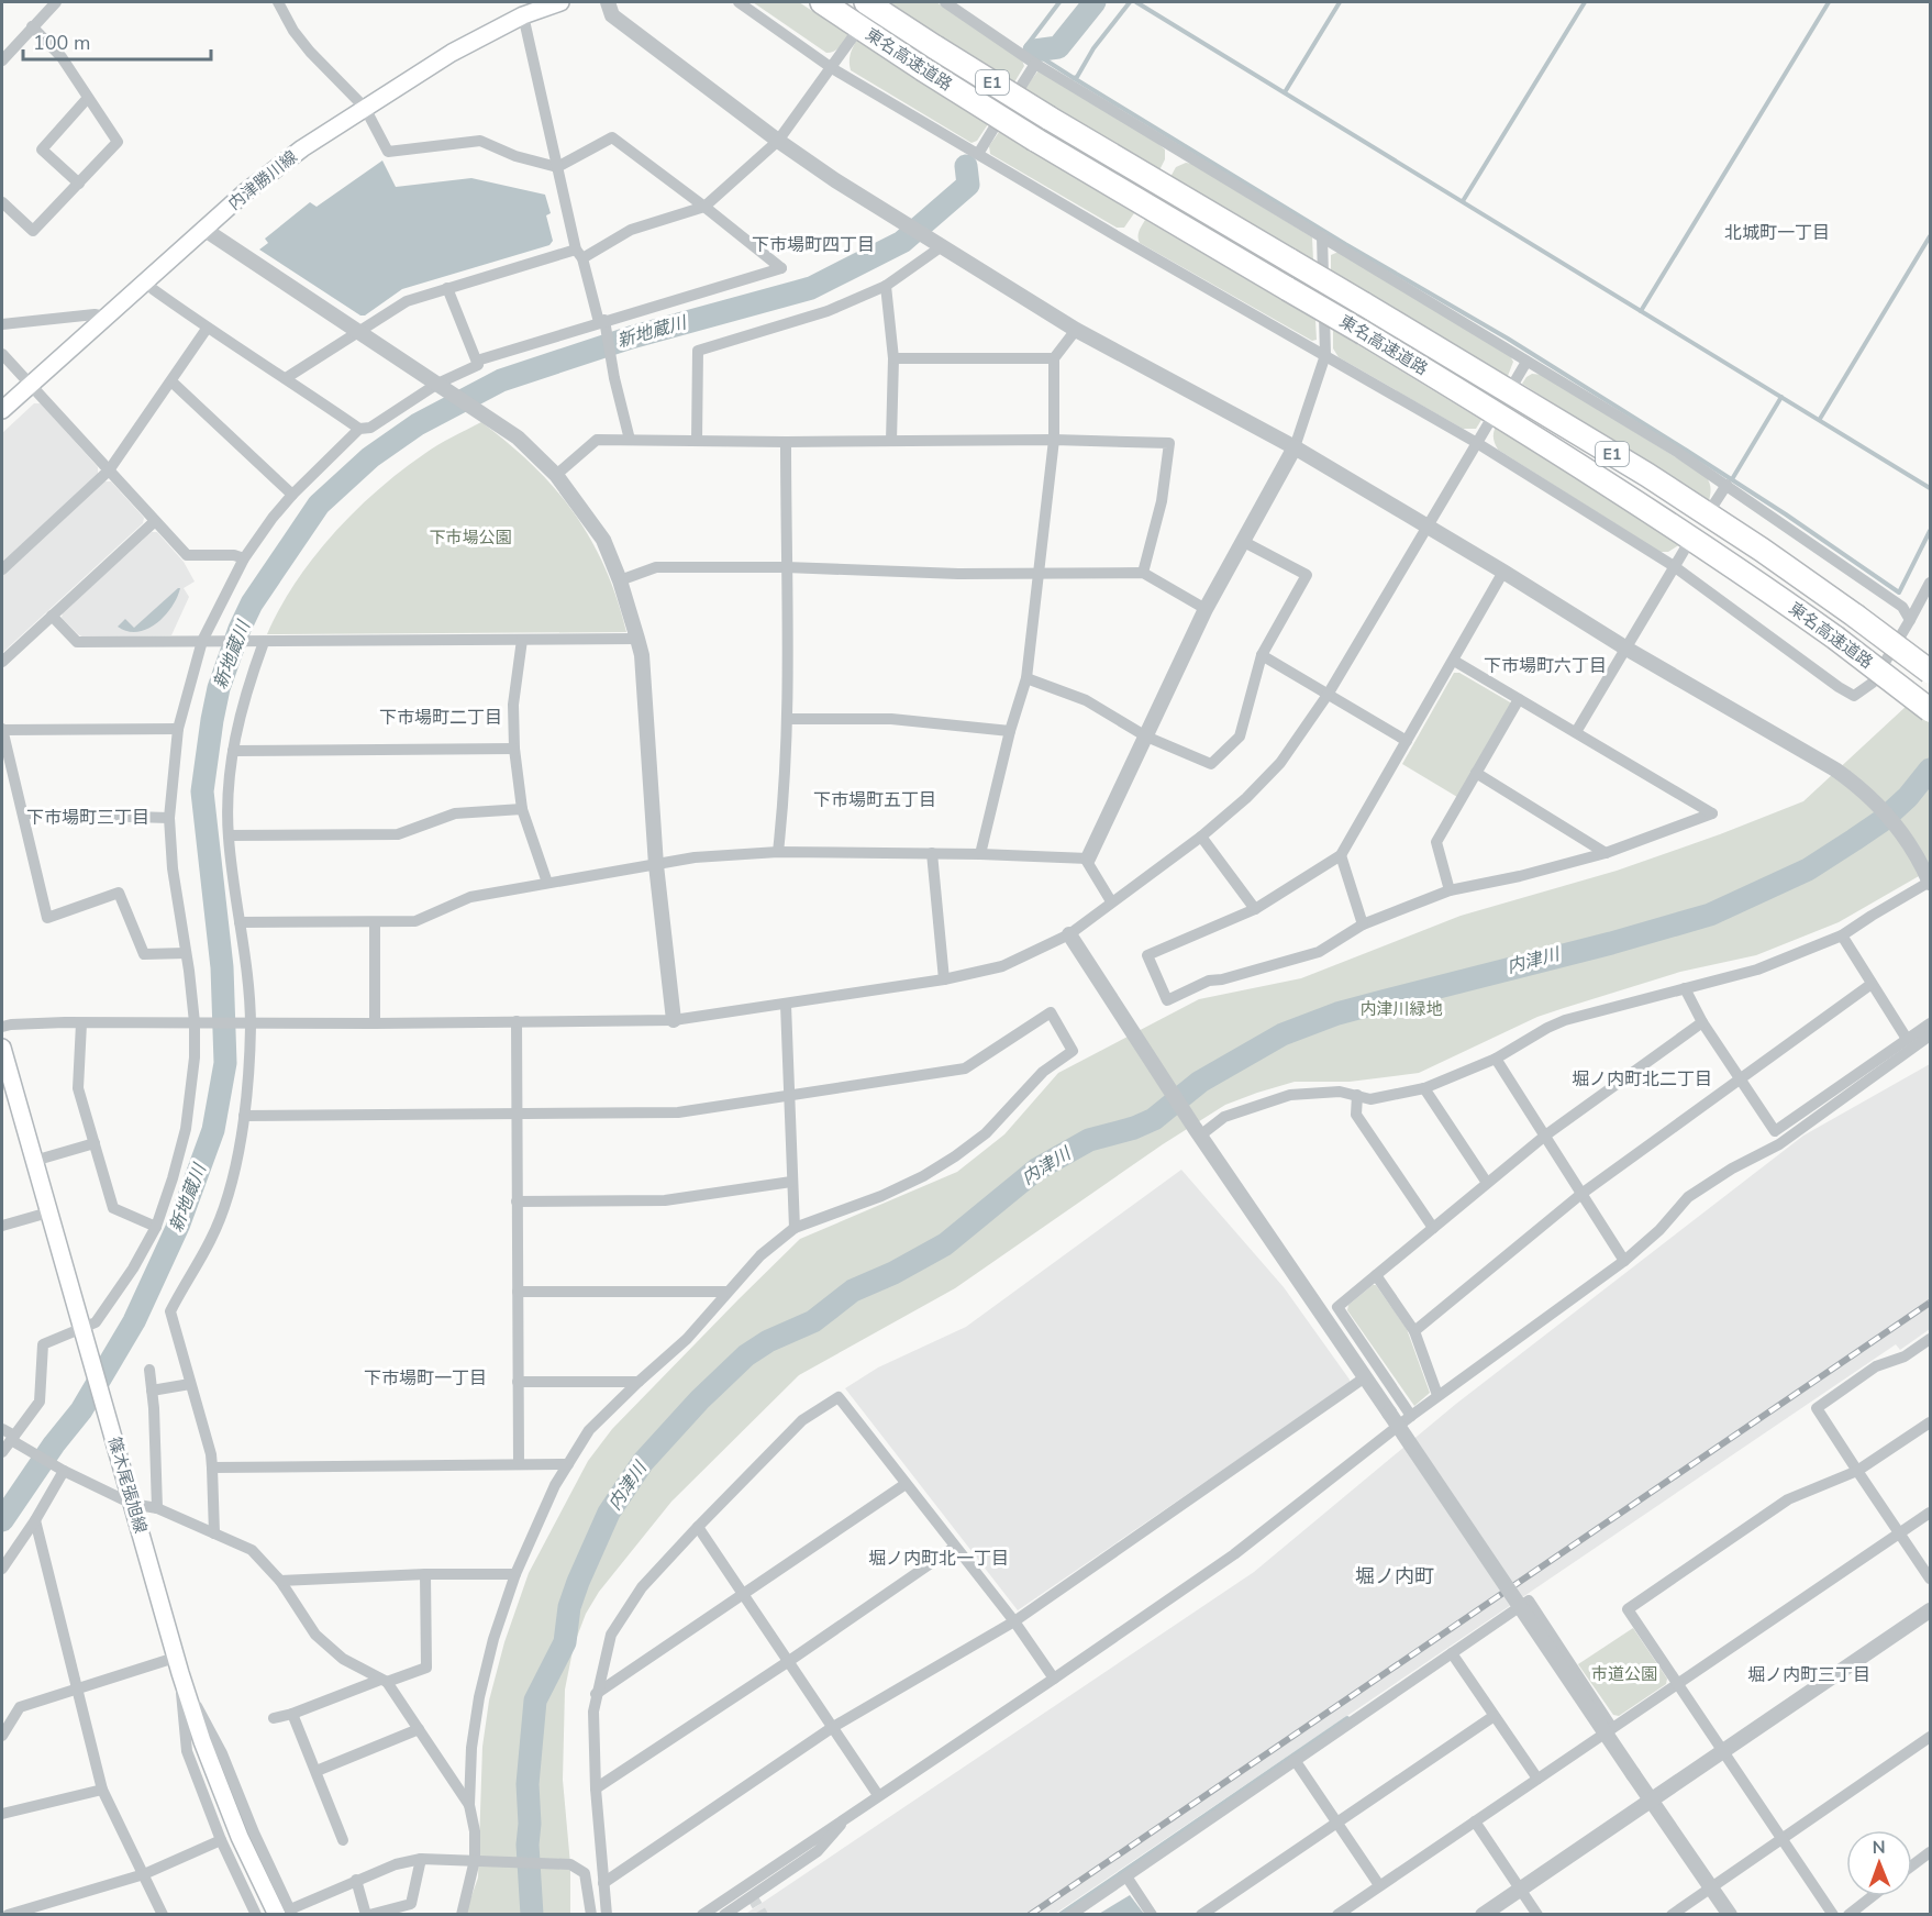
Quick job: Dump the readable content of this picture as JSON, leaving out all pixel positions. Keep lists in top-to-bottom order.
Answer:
{
  "streets": {
    "highway": ["東名高速道路", "E1"],
    "main road": ["内津勝川線", "篠木尾張旭線"]
  },
  "districts": [
    "北城町一丁目",
    "下市場町四丁目",
    "下市場町六丁目",
    "下市場町二丁目",
    "下市場町五丁目",
    "下市場町三丁目",
    "堀ノ内町北二丁目",
    "下市場町一丁目",
    "堀ノ内町北一丁目",
    "堀ノ内町",
    "堀ノ内町三丁目"
  ],
  "water": ["新地蔵川", "内津川"],
  "parks": ["下市場公園", "内津川緑地", "市道公園"],
  "scale_bar": "100 m",
  "north": "top"
}
